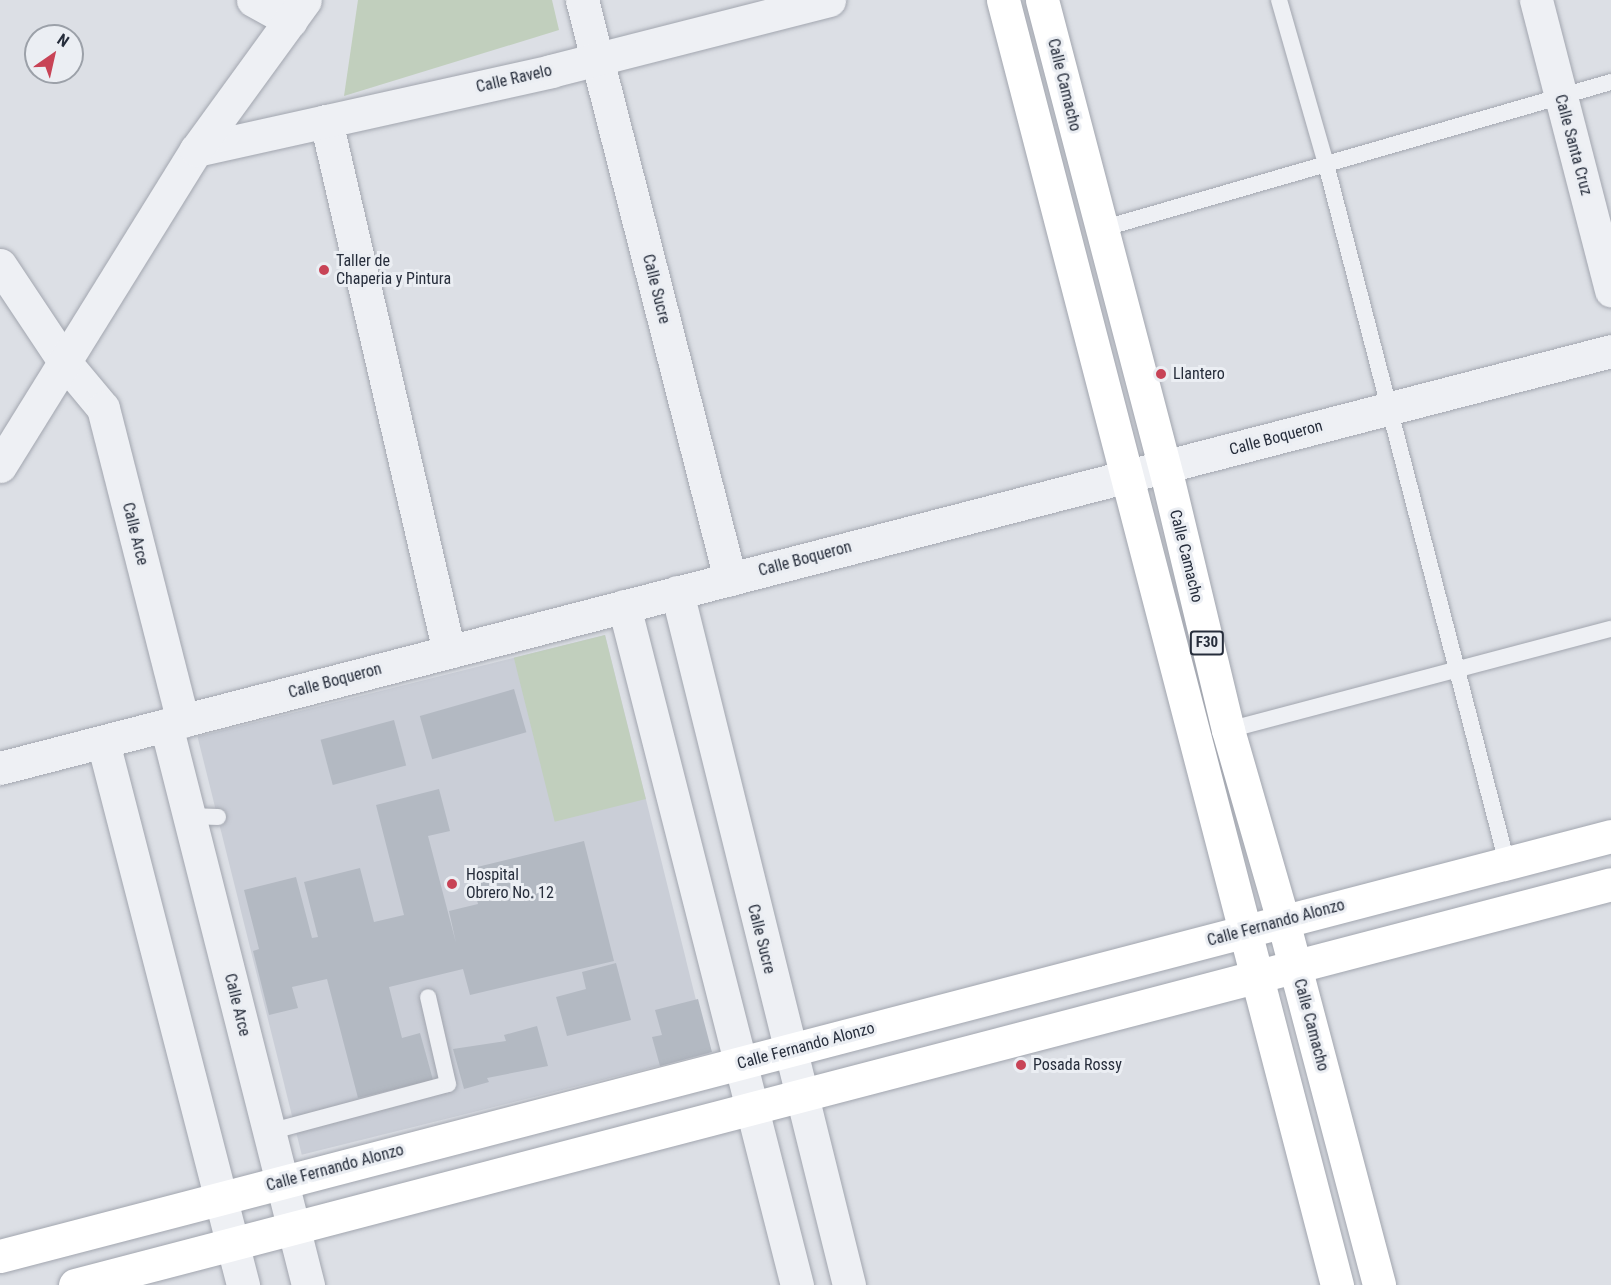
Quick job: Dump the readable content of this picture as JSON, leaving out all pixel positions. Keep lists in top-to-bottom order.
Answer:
{
  "streets": {
    "main road": ["Calle Camacho", "F30", "Calle Fernando Alonzo"],
    "street": [
      "Calle Ravelo",
      "Calle Santa Cruz",
      "Calle Sucre",
      "Calle Boqueron",
      "Calle Arce"
    ]
  },
  "crossings": [
    ["Calle Ravelo", "Calle Sucre"],
    ["Calle Camacho", "Calle Boqueron"],
    ["Calle Camacho", "Calle Fernando Alonzo"],
    ["Calle Sucre", "Calle Boqueron"],
    ["Calle Sucre", "Calle Fernando Alonzo"],
    ["Calle Boqueron", "Calle Arce"],
    ["Calle Boqueron", "F30"],
    ["Calle Arce", "Calle Fernando Alonzo"],
    ["F30", "Calle Fernando Alonzo"]
  ],
  "places": [
    "Taller de Chaperia y Pintura",
    "Llantero",
    "Hospital Obrero No. 12",
    "Posada Rossy"
  ],
  "north": "top right"
}
